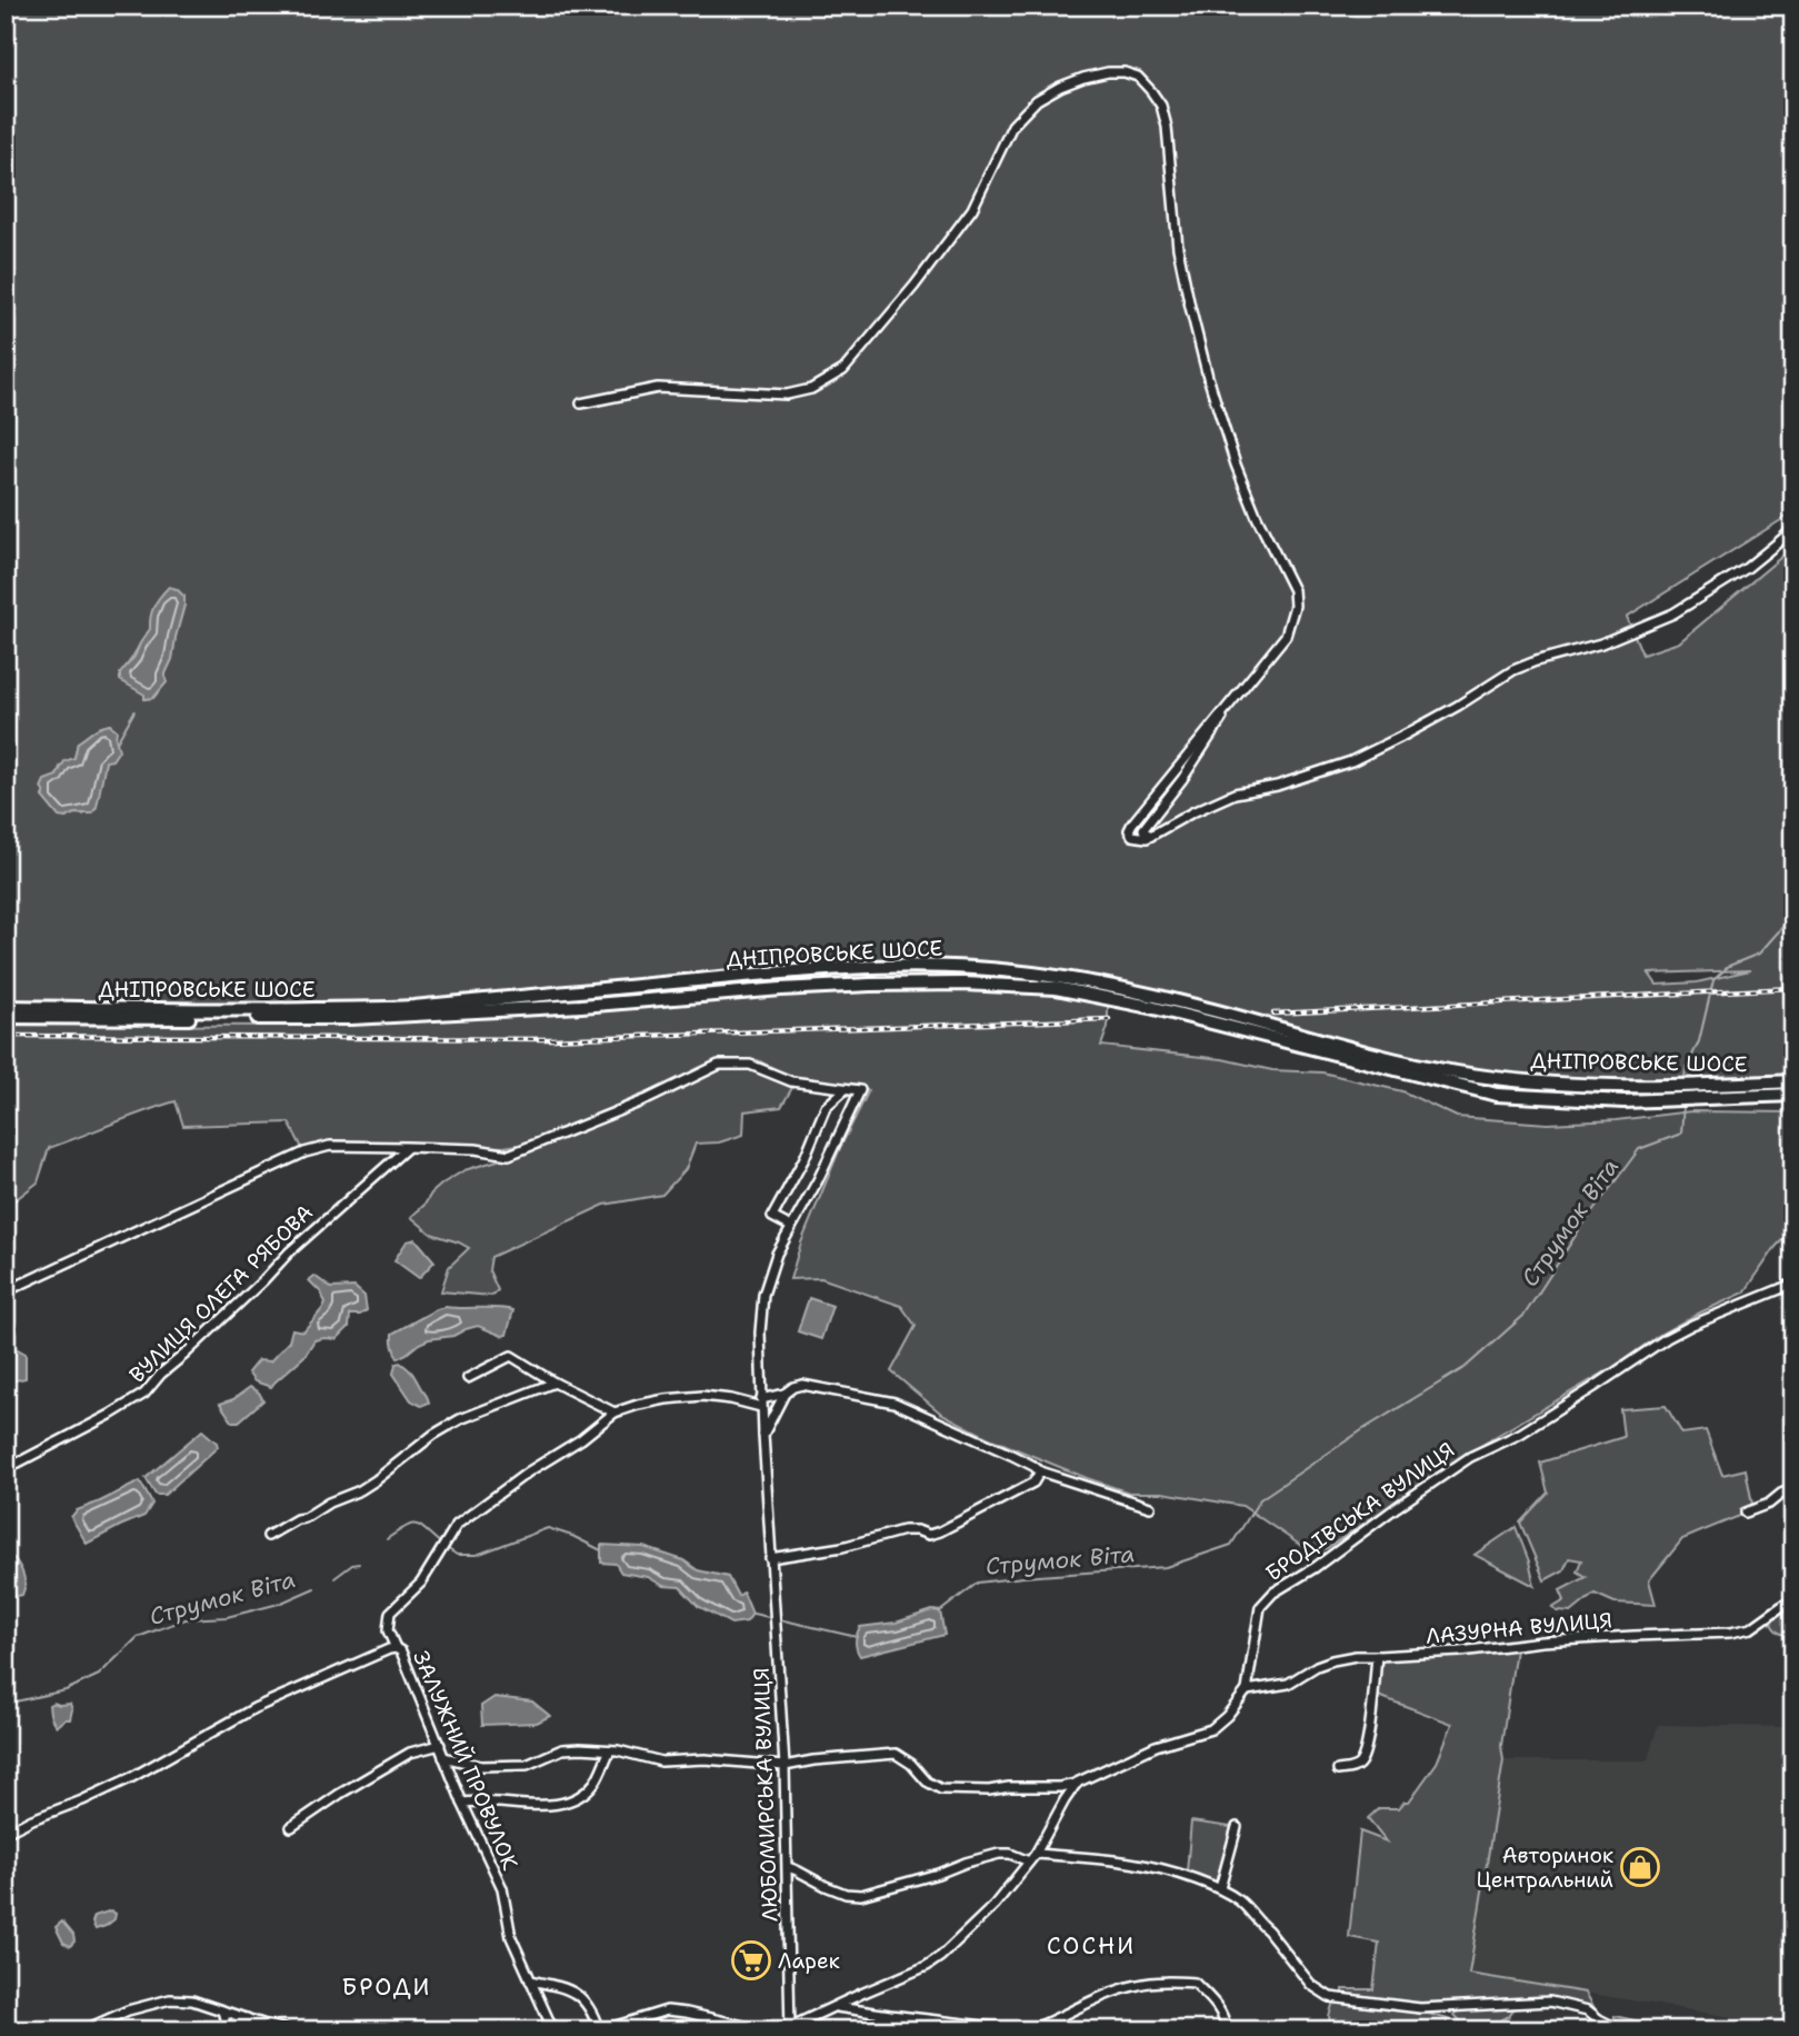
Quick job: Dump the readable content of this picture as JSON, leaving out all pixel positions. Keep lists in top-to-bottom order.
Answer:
{
  "streets": {
    "main road": ["ДНІПРОВСЬКЕ ШОСЕ"],
    "street": [
      "ВУЛИЦЯ ОЛЕГА РЯБОВА",
      "БРОДІВСЬКА ВУЛИЦЯ",
      "ЛАЗУРНА ВУЛИЦЯ",
      "ЗАЛУЖНИЙ ПРОВУЛОК",
      "ЛЮБОМИРСЬКА ВУЛИЦЯ"
    ]
  },
  "crossings": [
    ["БРОДІВСЬКА ВУЛИЦЯ", "ЛАЗУРНА ВУЛИЦЯ"]
  ],
  "districts": ["СОСНИ", "БРОДИ"],
  "water": ["Струмок Віта"],
  "places": {
    "shop": ["Авторинок Центральний"],
    "supermarket": ["Ларек"]
  }
}
